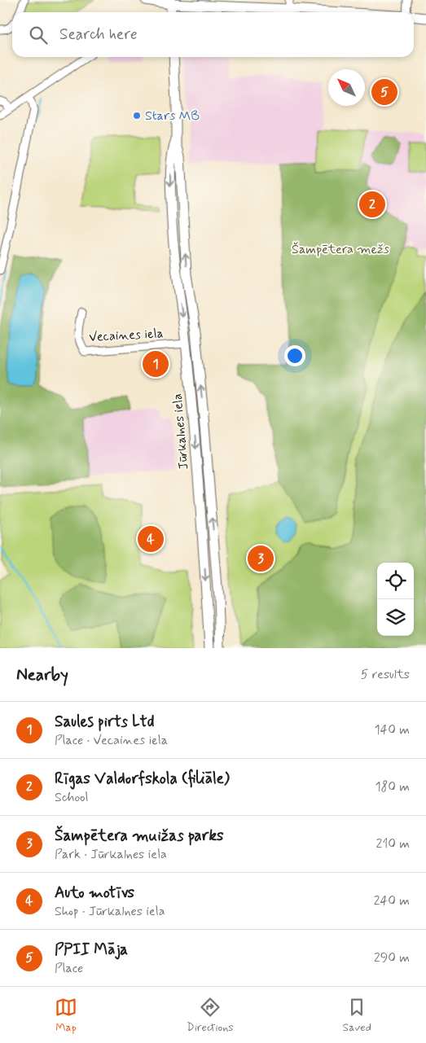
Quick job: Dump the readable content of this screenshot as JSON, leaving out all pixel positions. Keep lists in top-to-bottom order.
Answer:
{
  "streets": {
    "street": ["Vecaines iela", "Jūrkalnes iela"]
  },
  "crossings": [
    ["Vecaines iela", "Jūrkalnes iela"]
  ],
  "parks": ["Šampētera mežs"],
  "places": ["Stars MB"],
  "north": "top left",
  "page": {
    "search": "Search here",
    "pins": [
      "5",
      "2",
      "1",
      "4",
      "3"
    ],
    "heading": ["Nearby", "5 results"],
    "list": [
      {
        "mark": "1",
        "name": "Saules pirts Ltd",
        "note": "Place · Vecaines iela",
        "value": "140 m"
      },
      {
        "mark": "2",
        "name": "Rīgas Valdorfskola (filiāle)",
        "note": "School",
        "value": "180 m"
      },
      {
        "mark": "3",
        "name": "Šampētera muižas parks",
        "note": "Park · Jūrkalnes iela",
        "value": "210 m"
      },
      {
        "mark": "4",
        "name": "Auto motīvs",
        "note": "Shop · Jūrkalnes iela",
        "value": "240 m"
      },
      {
        "mark": "5",
        "name": "PPII Māja",
        "note": "Place",
        "value": "290 m"
      }
    ],
    "nav": ["Map", "Directions", "Saved"]
  }
}
